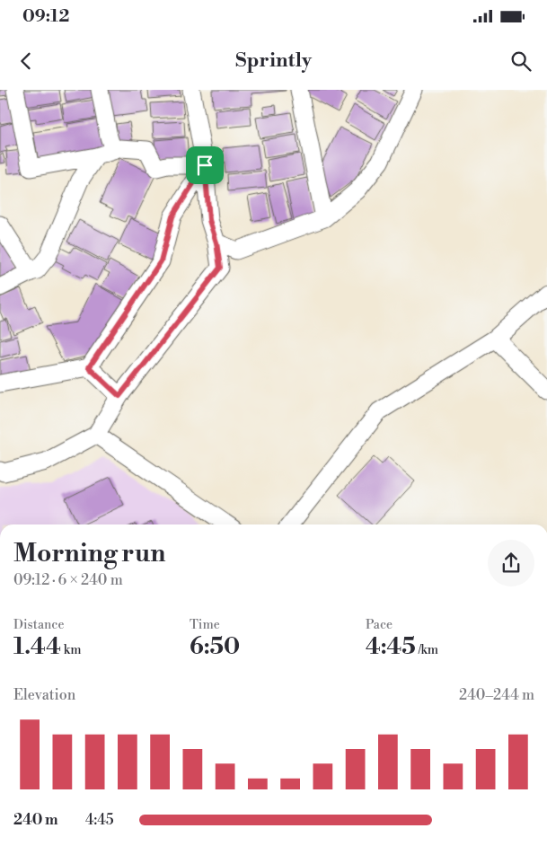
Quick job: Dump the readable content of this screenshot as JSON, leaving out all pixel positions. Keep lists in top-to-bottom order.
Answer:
{
  "page": {
    "status": "09:12",
    "header": "Sprintly",
    "heading": ["Morning run", "09:12 · 6 × 240 m"],
    "stats": [
      ["Distance", "1.44 km"],
      ["Time", "6:50"],
      ["Pace", "4:45 /km"]
    ],
    "chart": ["Elevation", "240–244 m"],
    "list": [
      {
        "name": "240 m",
        "note": "4:45"
      }
    ]
  }
}
